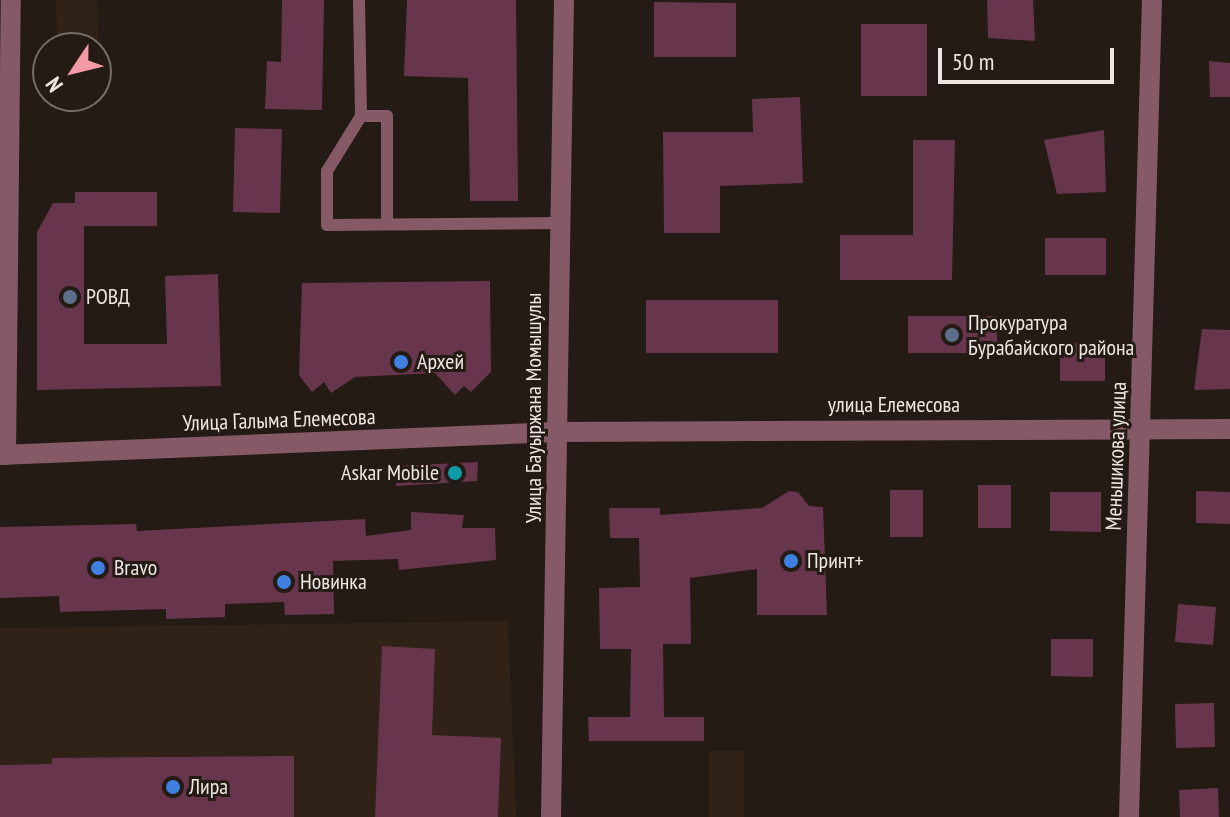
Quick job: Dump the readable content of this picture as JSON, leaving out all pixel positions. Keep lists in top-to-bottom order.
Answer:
{
  "streets": {
    "street": [
      "улица Елемесова",
      "Улица Бауыржана Момышулы",
      "Улица Галыма Елемесова",
      "Меньшикова улица"
    ]
  },
  "crossings": [
    ["улица Елемесова", "Улица Бауыржана Момышулы"],
    ["улица Елемесова", "Улица Галыма Елемесова"],
    ["улица Елемесова", "Меньшикова улица"],
    ["Улица Бауыржана Момышулы", "Улица Галыма Елемесова"]
  ],
  "places": [
    "РОВД",
    "Прокуратура Бурабайского района",
    "Архей",
    "Askar Mobile",
    "Принт+",
    "Bravo",
    "Новинка",
    "Лира"
  ],
  "scale_bar": "50 m",
  "north": "bottom left"
}
